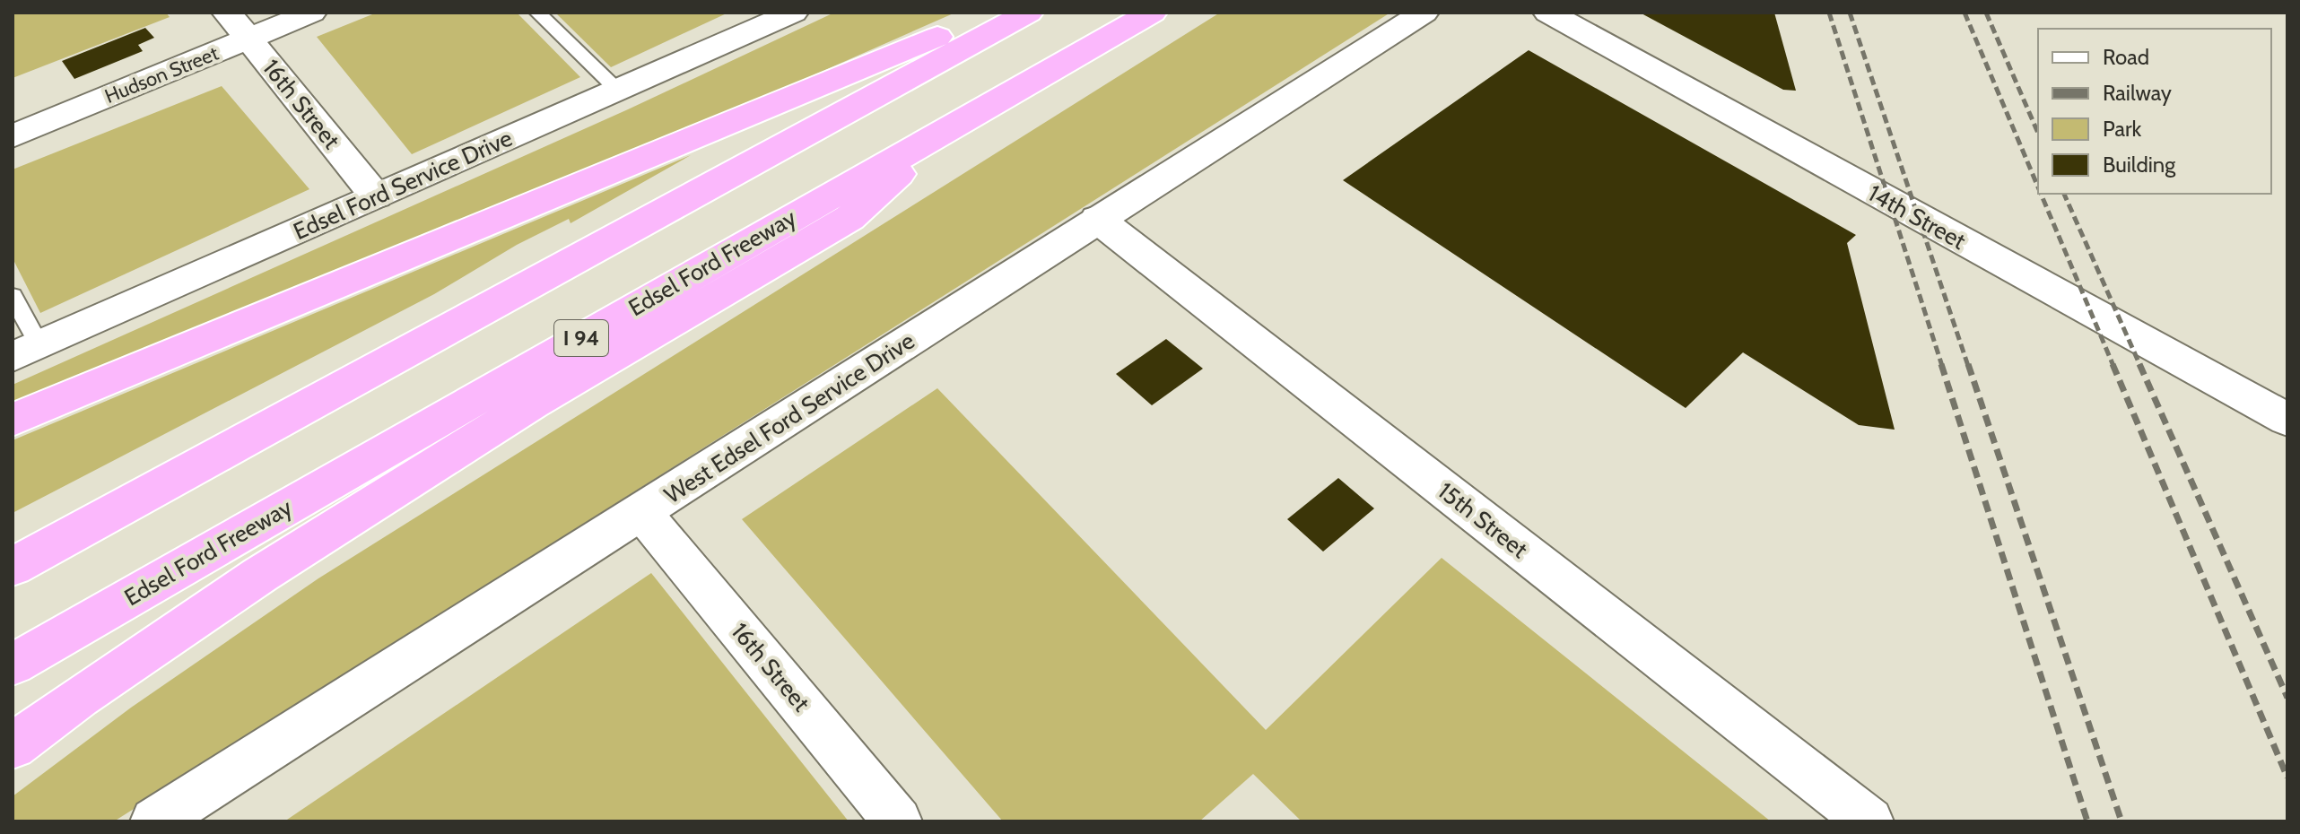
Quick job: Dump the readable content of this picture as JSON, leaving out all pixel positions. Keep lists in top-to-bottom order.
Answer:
{
  "streets": {
    "highway": ["Edsel Ford Freeway", "I 94"],
    "street": [
      "Hudson Street",
      "16th Street",
      "Edsel Ford Service Drive",
      "14th Street",
      "West Edsel Ford Service Drive",
      "15th Street"
    ]
  },
  "crossings": [
    ["Hudson Street", "16th Street"],
    ["16th Street", "Edsel Ford Service Drive"],
    ["16th Street", "West Edsel Ford Service Drive"],
    ["West Edsel Ford Service Drive", "15th Street"]
  ],
  "legend": [
    "Road",
    "Railway",
    "Park",
    "Building"
  ]
}
